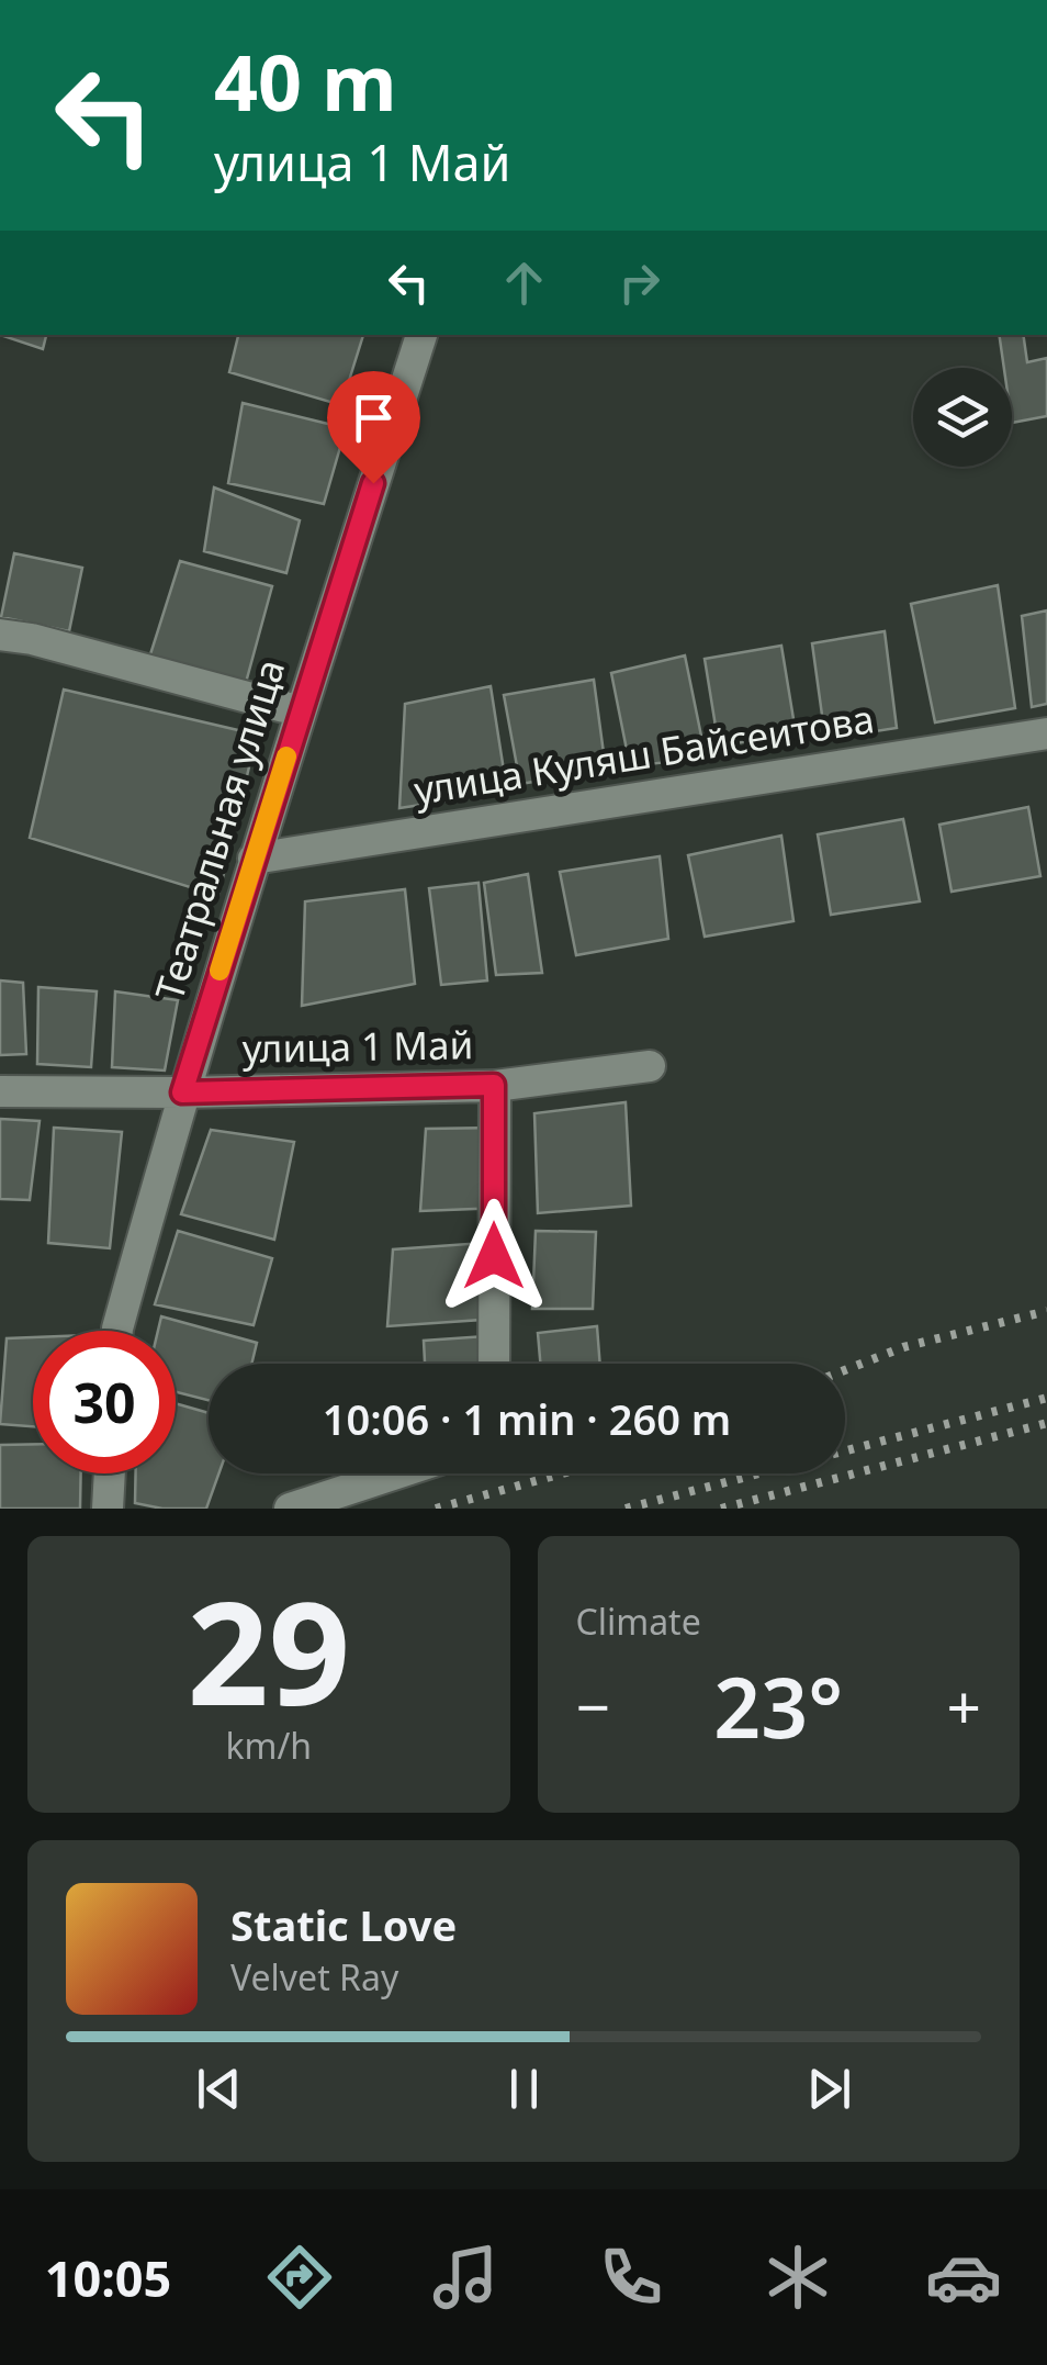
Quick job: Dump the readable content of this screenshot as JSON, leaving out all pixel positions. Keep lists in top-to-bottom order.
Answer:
{
  "streets": {
    "street": ["улица Куляш Байсеитова", "Театральная улица", "улица 1 Май"]
  },
  "crossings": [
    ["улица Куляш Байсеитова", "Театральная улица"],
    ["Театральная улица", "улица 1 Май"]
  ],
  "page": {
    "turn": ["40 m", "улица 1 Май"],
    "limit": "30",
    "trip": "10:06 · 1 min · 260 m",
    "tile": [
      ["29", "km/h"],
      "Climate"
    ],
    "heat": ["−", "23°", "+"],
    "song": ["Static Love", "Velvet Ray"],
    "tabs": "10:05"
  }
}
